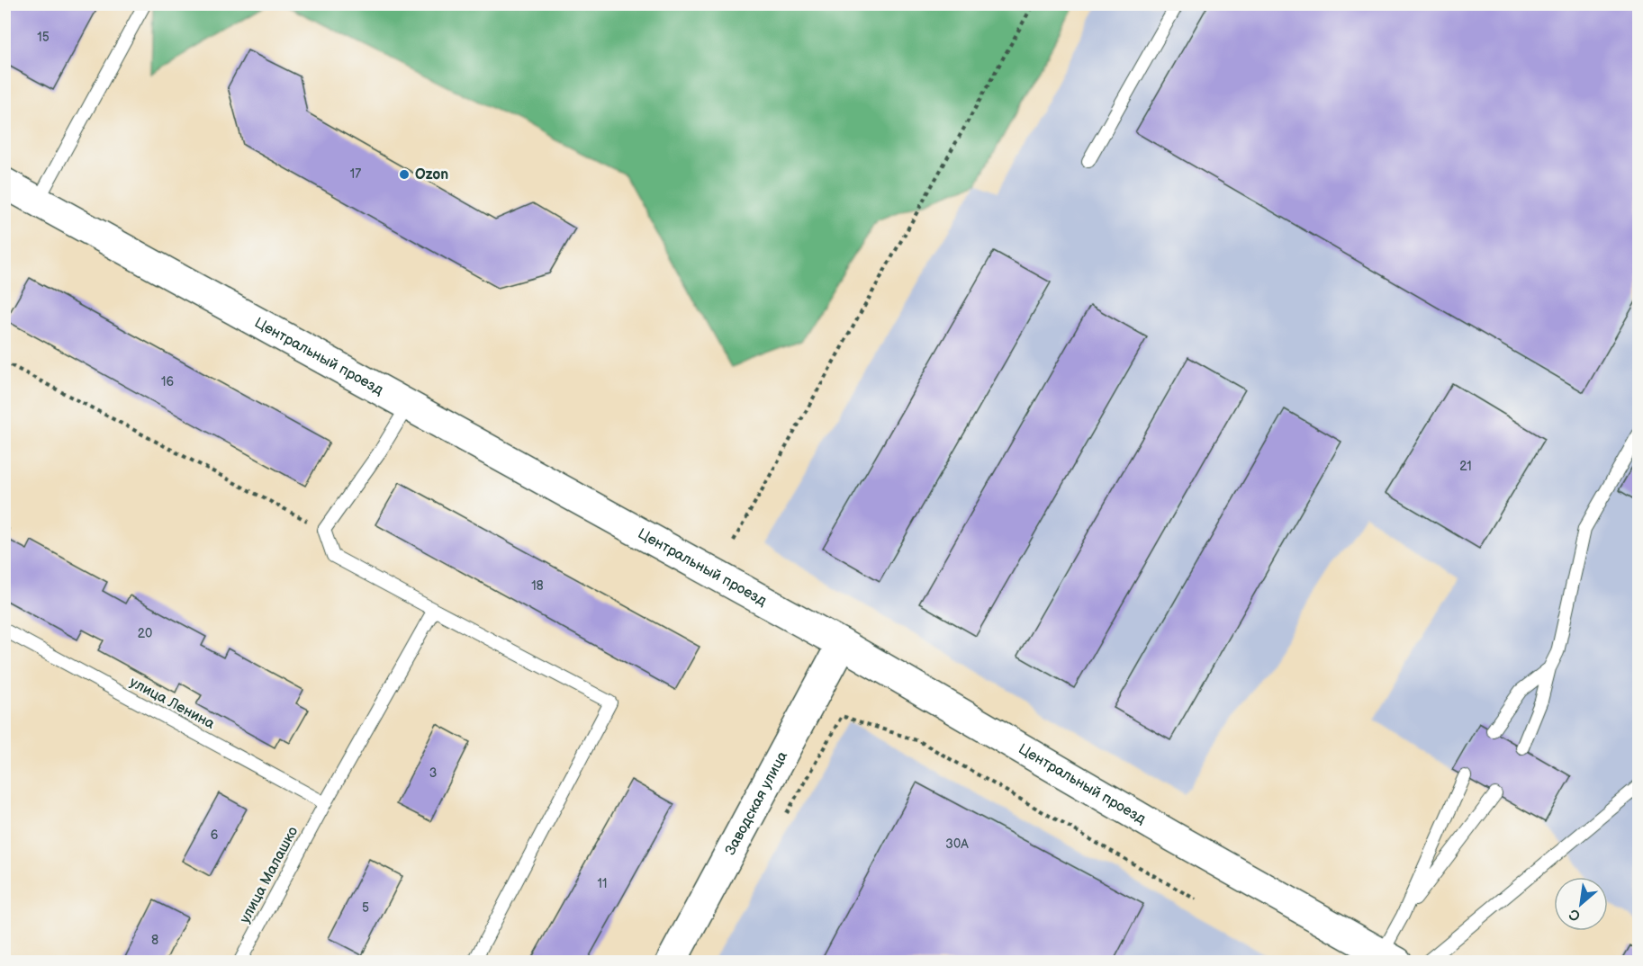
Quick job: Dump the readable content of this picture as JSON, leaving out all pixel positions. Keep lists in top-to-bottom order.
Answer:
{
  "streets": {
    "main road": ["Центральный проезд", "Заводская улица"],
    "lane": ["улица Ленина", "улица Малашко"]
  },
  "crossings": [
    ["Центральный проезд", "Заводская улица"],
    ["улица Ленина", "улица Малашко"]
  ],
  "places": ["Ozon"],
  "house_numbers": [
    "15",
    "17",
    "16",
    "21",
    "18",
    "20",
    "3",
    "6",
    "30А",
    "11",
    "5",
    "8"
  ],
  "north": "bottom left"
}
